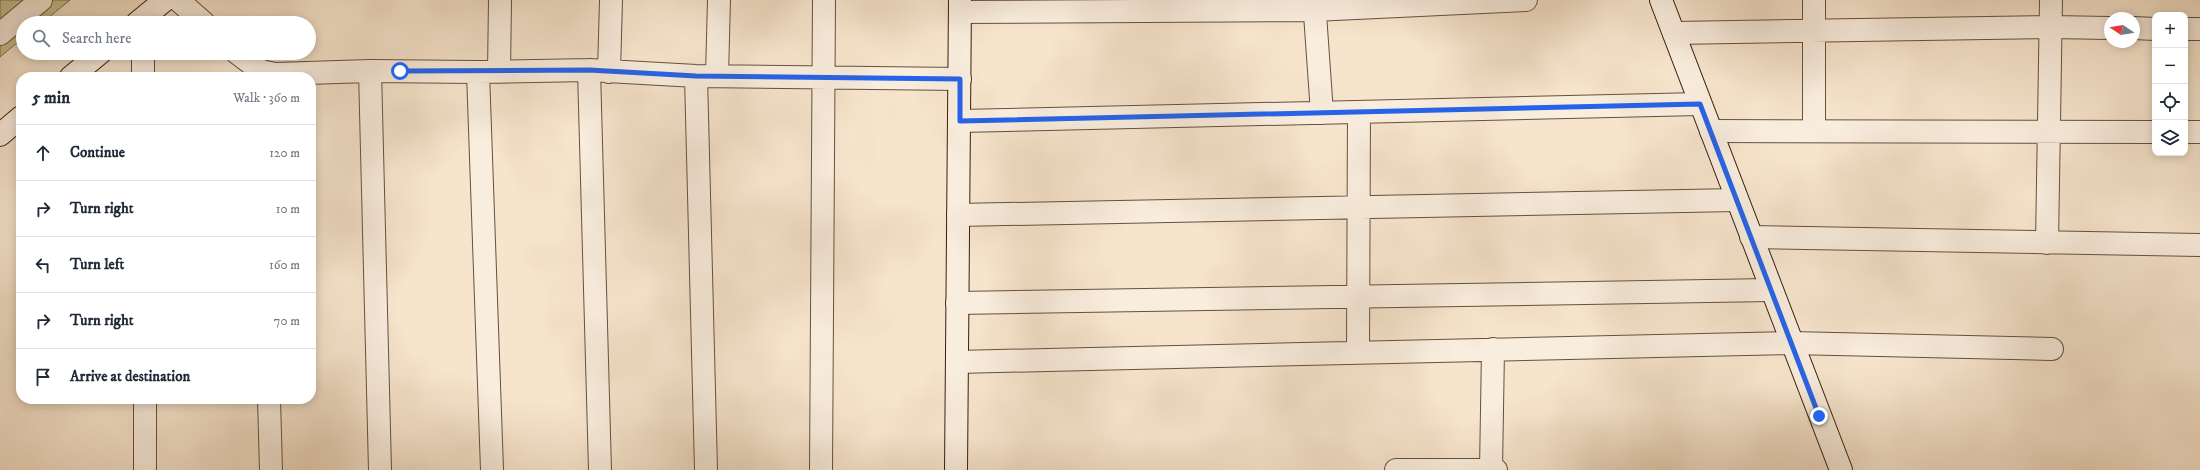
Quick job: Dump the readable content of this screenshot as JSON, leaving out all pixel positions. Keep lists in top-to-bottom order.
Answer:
{
  "north": "left",
  "page": {
    "map_buttons": ["+", "−"],
    "search": "Search here",
    "heading": ["5 min", "Walk · 360 m"],
    "list": [
      ["Continue", "120 m"],
      ["Turn right", "10 m"],
      ["Turn left", "160 m"],
      ["Turn right", "70 m"],
      "Arrive at destination"
    ]
  }
}
